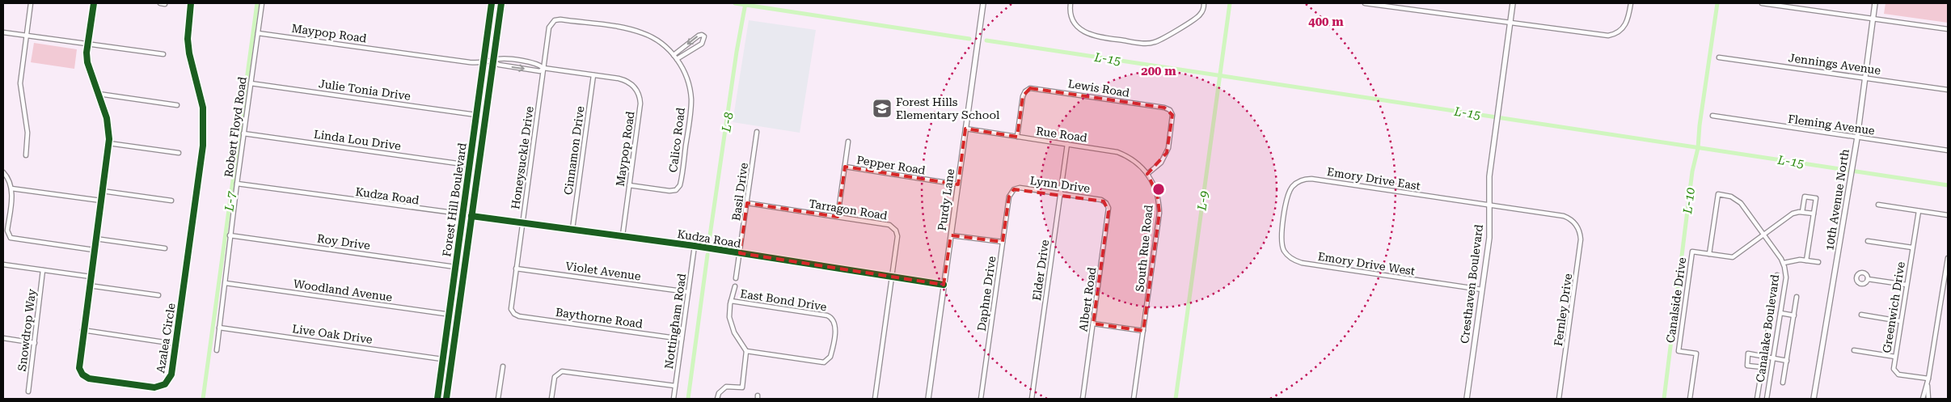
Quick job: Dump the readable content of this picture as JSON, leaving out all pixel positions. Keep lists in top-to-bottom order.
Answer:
{
  "streets": {
    "main road": ["Forest Hill Boulevard"],
    "street": [
      "Maypop Road",
      "Jennings Avenue",
      "Lewis Road",
      "Julie Tonia Drive",
      "Fleming Avenue",
      "Robert Floyd Road",
      "Rue Road",
      "Linda Lou Drive",
      "Calico Road",
      "Cinnamon Drive",
      "Honeysuckle Drive",
      "Pepper Road",
      "Emory Drive East",
      "Lynn Drive",
      "Basil Drive",
      "Kudza Road",
      "Purdy Lane",
      "10th Avenue North",
      "Tarragon Road",
      "Roy Drive",
      "South Rue Road",
      "Emory Drive West",
      "Elder Drive",
      "Violet Avenue",
      "Cresthaven Boulevard",
      "Woodland Avenue",
      "Daphne Drive",
      "Albert Road",
      "East Bond Drive",
      "Canalside Drive",
      "Greenwich Drive",
      "Fernley Drive",
      "Baythorne Road",
      "Nottingham Road",
      "Canalake Boulevard",
      "Snowdrop Way",
      "Live Oak Drive",
      "Azalea Circle"
    ]
  },
  "crossings": [
    ["Maypop Road", "Robert Floyd Road"],
    ["Maypop Road", "Calico Road"],
    ["Maypop Road", "Cinnamon Drive"],
    ["Maypop Road", "Honeysuckle Drive"],
    ["Maypop Road", "Kudza Road"],
    ["Maypop Road", "Forest Hill Boulevard"],
    ["Jennings Avenue", "10th Avenue North"],
    ["Lewis Road", "Rue Road"],
    ["Lewis Road", "South Rue Road"],
    ["Julie Tonia Drive", "Robert Floyd Road"],
    ["Julie Tonia Drive", "Forest Hill Boulevard"],
    ["Fleming Avenue", "10th Avenue North"],
    ["Robert Floyd Road", "Linda Lou Drive"],
    ["Robert Floyd Road", "Kudza Road"],
    ["Robert Floyd Road", "Roy Drive"],
    ["Robert Floyd Road", "Woodland Avenue"],
    ["Robert Floyd Road", "Live Oak Drive"],
    ["Rue Road", "Purdy Lane"],
    ["Rue Road", "South Rue Road"],
    ["Rue Road", "Elder Drive"],
    ["Linda Lou Drive", "Forest Hill Boulevard"],
    ["Calico Road", "Honeysuckle Drive"],
    ["Cinnamon Drive", "Kudza Road"],
    ["Honeysuckle Drive", "Kudza Road"],
    ["Honeysuckle Drive", "Violet Avenue"],
    ["Honeysuckle Drive", "Baythorne Road"],
    ["Pepper Road", "Purdy Lane"],
    ["Emory Drive East", "Emory Drive West"],
    ["Emory Drive East", "Cresthaven Boulevard"],
    ["Emory Drive East", "Fernley Drive"],
    ["Lynn Drive", "Elder Drive"],
    ["Lynn Drive", "Daphne Drive"],
    ["Lynn Drive", "Albert Road"],
    ["Basil Drive", "Kudza Road"],
    ["Basil Drive", "Tarragon Road"],
    ["Kudza Road", "Forest Hill Boulevard"],
    ["Kudza Road", "Purdy Lane"],
    ["Kudza Road", "Tarragon Road"],
    ["Kudza Road", "Nottingham Road"],
    ["Forest Hill Boulevard", "Roy Drive"],
    ["Forest Hill Boulevard", "Woodland Avenue"],
    ["Forest Hill Boulevard", "Live Oak Drive"],
    ["Emory Drive West", "Cresthaven Boulevard"],
    ["Violet Avenue", "Nottingham Road"],
    ["Canalside Drive", "Canalake Boulevard"],
    ["Baythorne Road", "Nottingham Road"]
  ],
  "water": [
    "L-15",
    "L-8",
    "L-9",
    "L-10",
    "L-7"
  ],
  "places": {
    "school or university": ["Forest Hills Elementary School"]
  },
  "rings": ["400 m", "200 m"]
}
